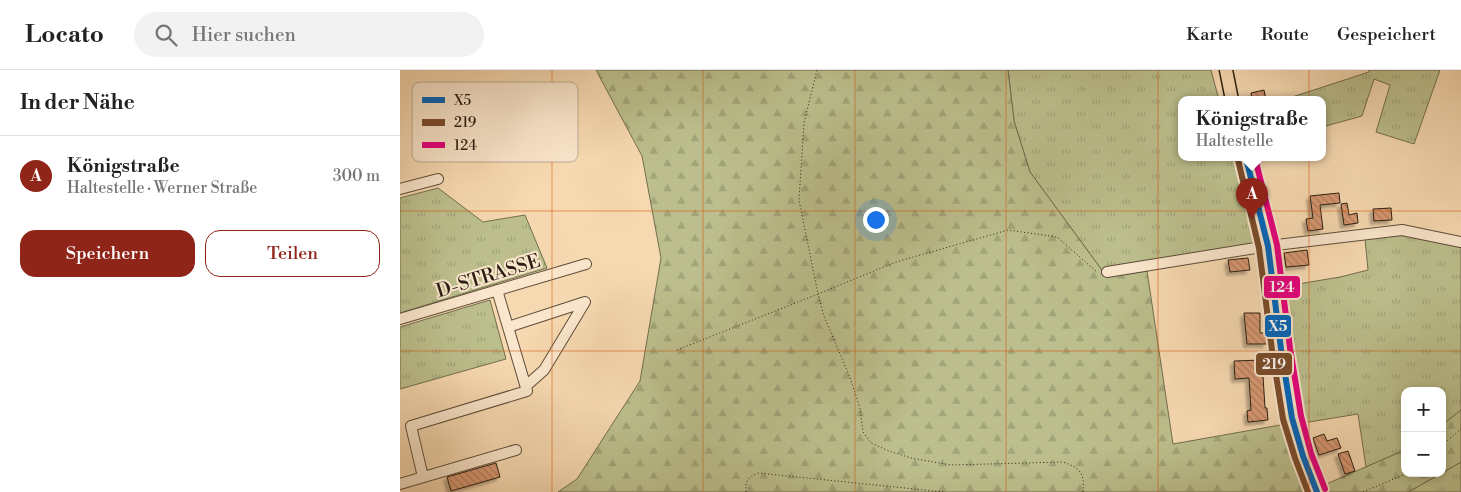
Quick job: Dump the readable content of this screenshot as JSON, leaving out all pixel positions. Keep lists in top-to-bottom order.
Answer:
{
  "streets": {
    "street": ["D-STRASSE"]
  },
  "lines": ["transit line X5", "transit line 219", "transit line 124"],
  "legend": ["X5", "219", "124"],
  "page": {
    "header": "Locato",
    "search": "Hier suchen",
    "nav": ["Karte", "Route", "Gespeichert"],
    "heading": "In der Nähe",
    "popup": ["Königstraße", "Haltestelle"],
    "list": [
      {
        "mark": "A",
        "name": "Königstraße",
        "note": "Haltestelle · Werner Straße",
        "value": "300 m"
      }
    ],
    "pins": "A",
    "buttons": ["Speichern", "Teilen"],
    "map_buttons": ["+", "−"]
  }
}
